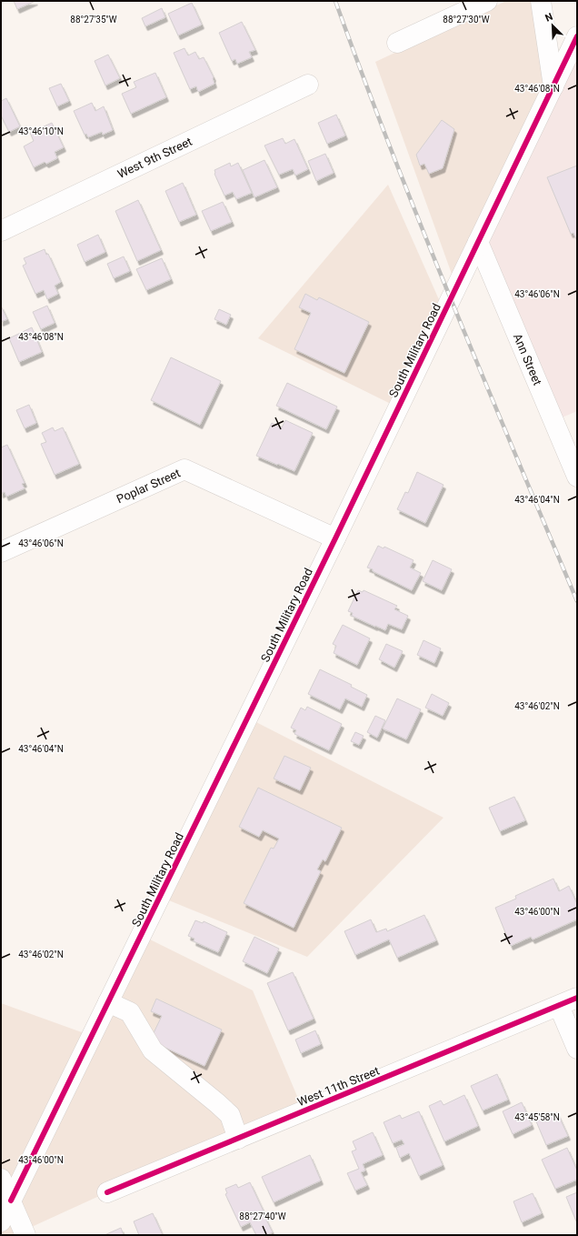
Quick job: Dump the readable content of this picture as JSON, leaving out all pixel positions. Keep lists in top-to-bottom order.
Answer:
{
  "streets": {
    "street": [
      "West 9th Street",
      "South Military Road",
      "Ann Street",
      "Poplar Street",
      "West 11th Street"
    ]
  },
  "crossings": [
    ["South Military Road", "Ann Street"],
    ["South Military Road", "Poplar Street"]
  ],
  "north": "top left",
  "coordinates": [
    "88°27'35\"W",
    "88°27'30\"W",
    "43°46'08\"N",
    "43°46'10\"N",
    "43°46'06\"N",
    "43°46'04\"N",
    "43°46'02\"N",
    "43°46'00\"N",
    "43°45'58\"N",
    "88°27'40\"W"
  ]
}
